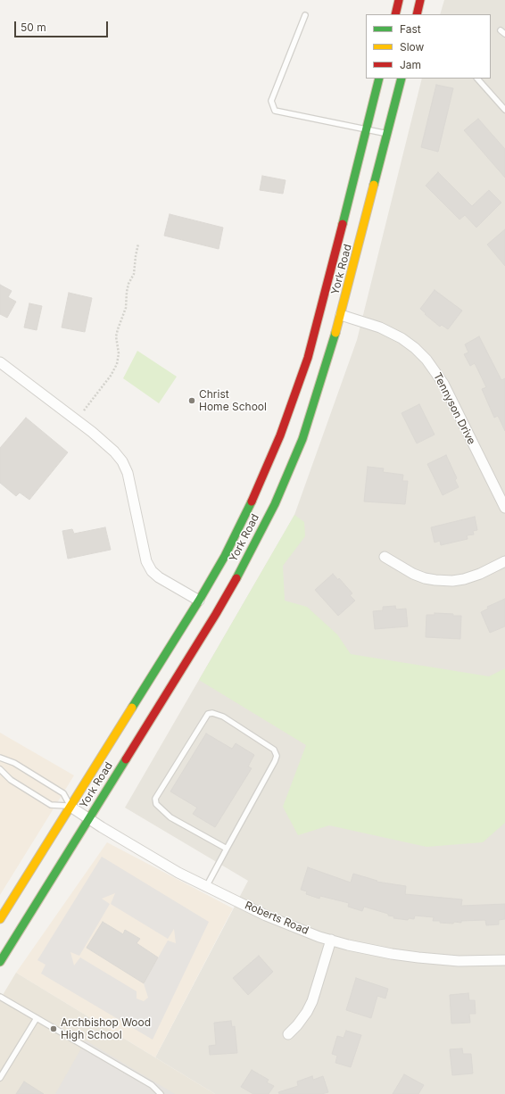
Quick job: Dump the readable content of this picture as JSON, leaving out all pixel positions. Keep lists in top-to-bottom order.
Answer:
{
  "streets": {
    "highway": ["York Road"],
    "street": ["Tennyson Drive", "Roberts Road"]
  },
  "crossings": [
    ["York Road", "Tennyson Drive"],
    ["York Road", "Roberts Road"]
  ],
  "places": ["Christ Home School", "Archbishop Wood High School"],
  "legend": ["Fast", "Slow", "Jam"],
  "scale_bar": "50 m"
}
